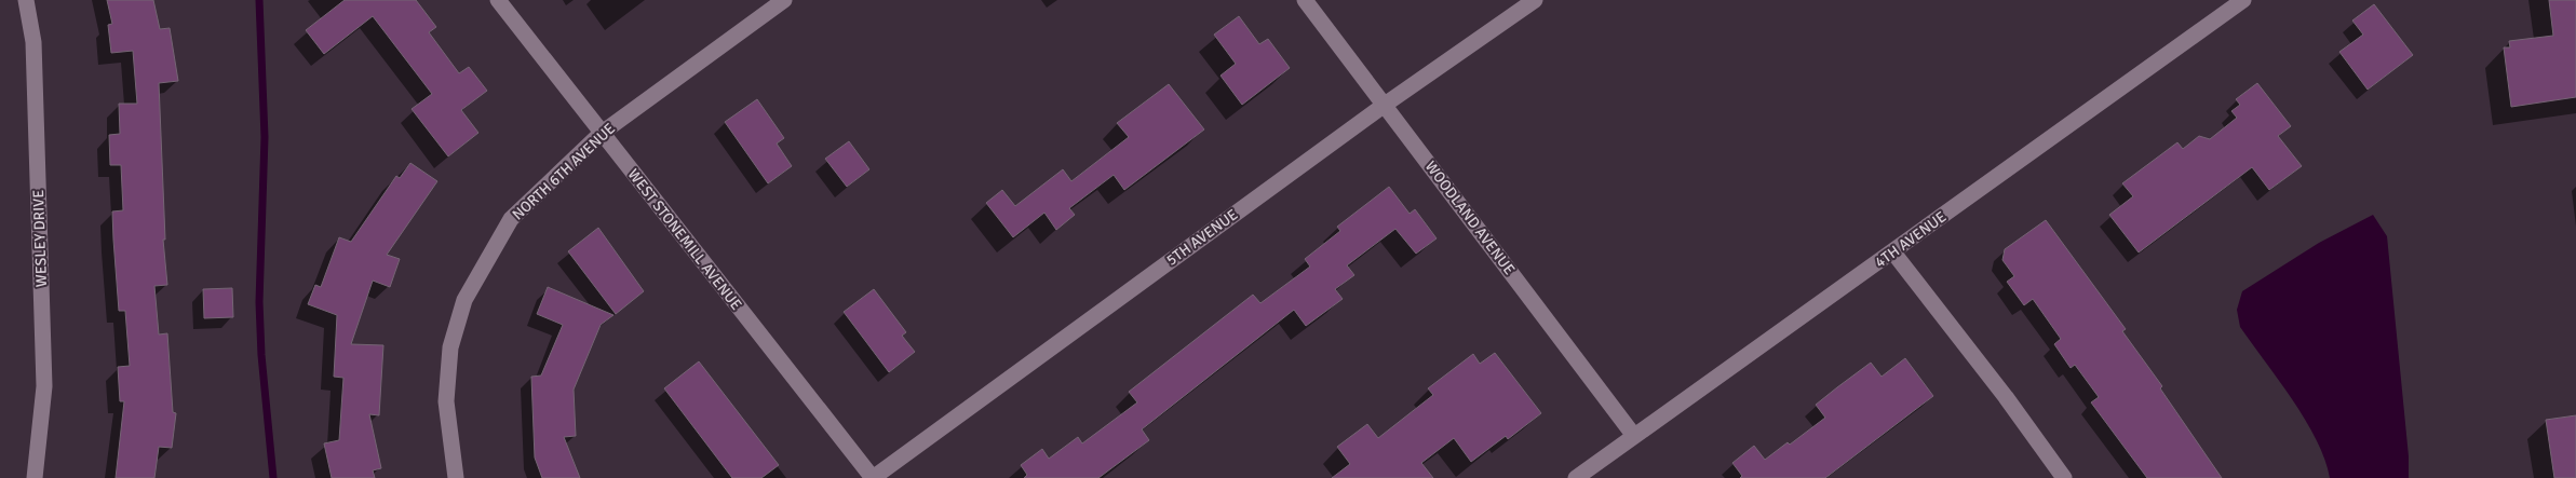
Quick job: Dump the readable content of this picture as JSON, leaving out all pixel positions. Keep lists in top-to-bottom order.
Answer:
{
  "streets": {
    "street": [
      "NORTH 6TH AVENUE",
      "WOODLAND AVENUE",
      "5TH AVENUE",
      "WESLEY DRIVE",
      "WEST STONEMILL AVENUE",
      "4TH AVENUE"
    ]
  },
  "crossings": [
    ["NORTH 6TH AVENUE", "WEST STONEMILL AVENUE"],
    ["WOODLAND AVENUE", "5TH AVENUE"],
    ["WOODLAND AVENUE", "4TH AVENUE"],
    ["5TH AVENUE", "WEST STONEMILL AVENUE"]
  ]
}
